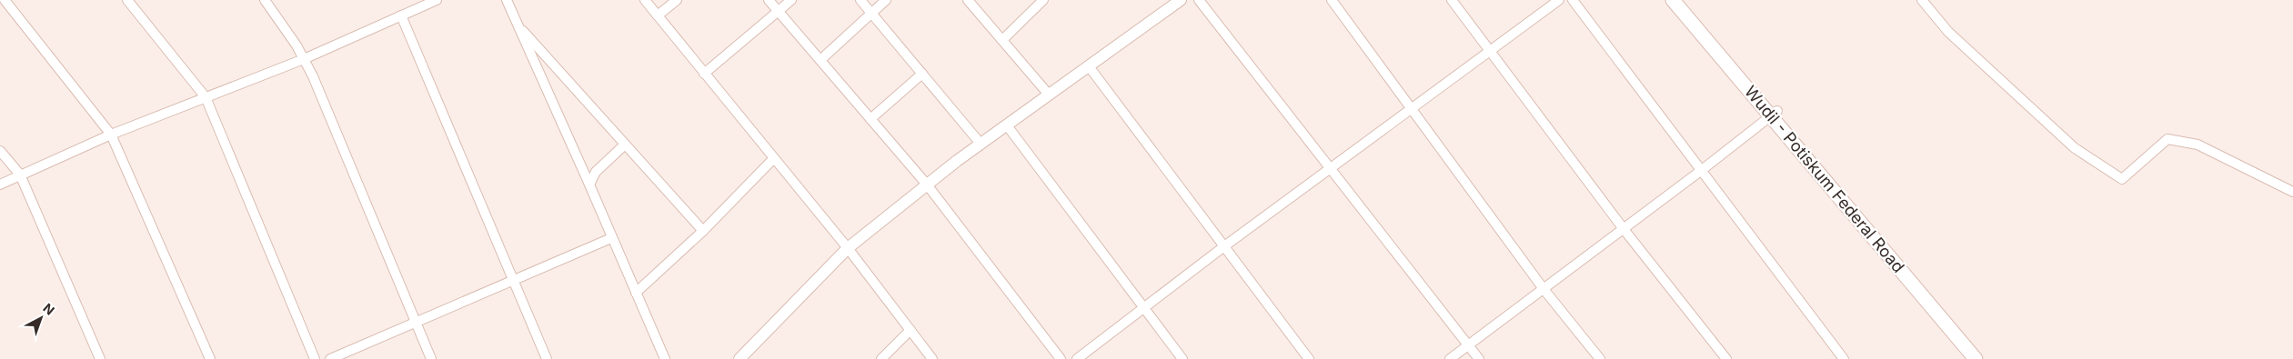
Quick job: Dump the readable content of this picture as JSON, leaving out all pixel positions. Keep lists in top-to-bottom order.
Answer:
{
  "streets": {
    "main road": ["Wudil - Potiskum Federal Road"]
  },
  "north": "top right"
}
